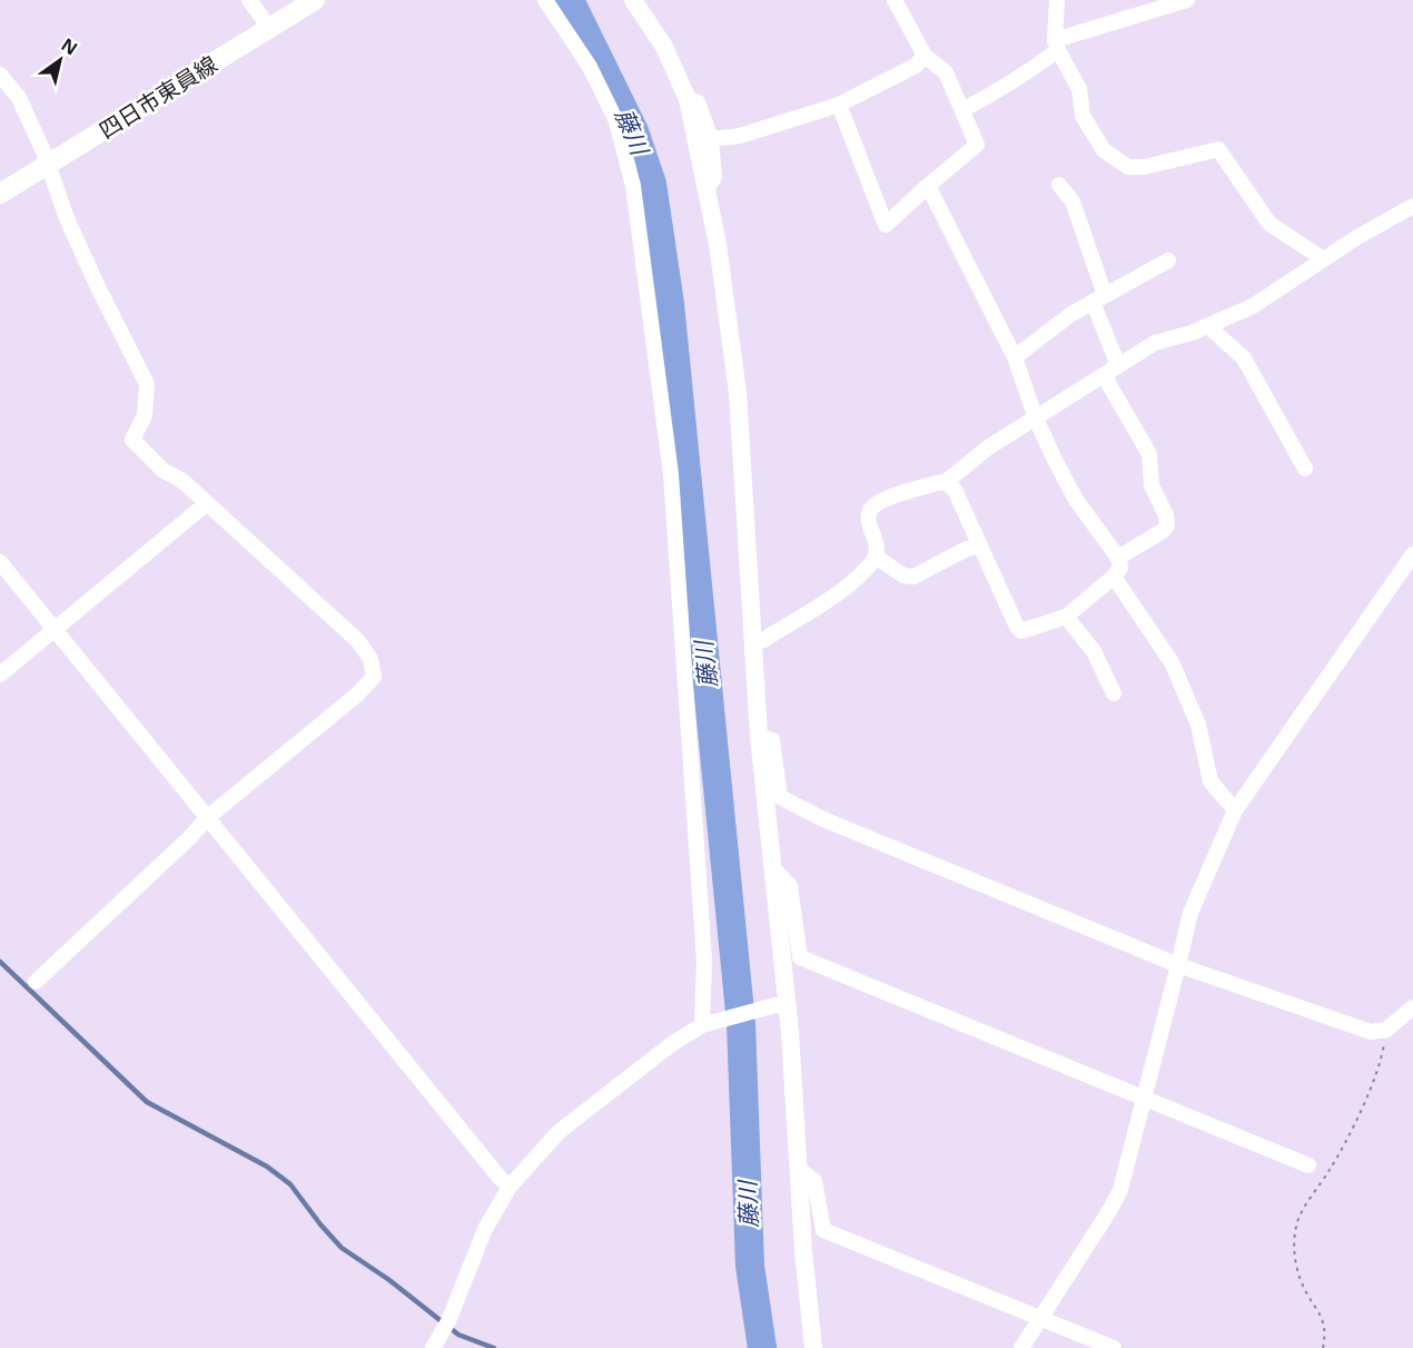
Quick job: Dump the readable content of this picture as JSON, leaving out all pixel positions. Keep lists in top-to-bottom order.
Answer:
{
  "streets": {
    "main road": ["四日市東員線"]
  },
  "water": ["藤川"],
  "north": "top right"
}
